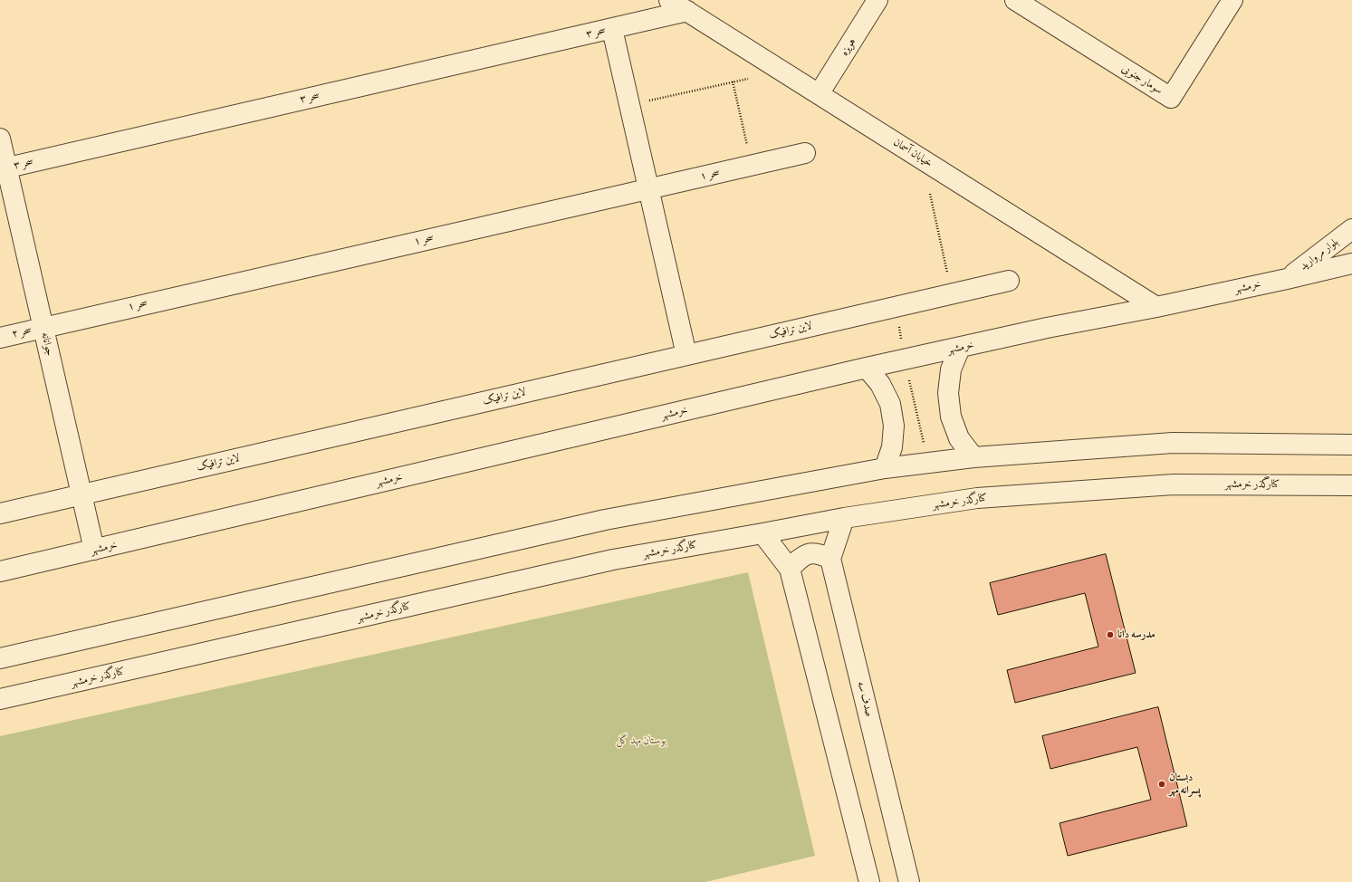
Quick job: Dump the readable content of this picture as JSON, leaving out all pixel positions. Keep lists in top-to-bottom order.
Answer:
{
  "streets": {
    "street": [
      "سحر ۳",
      "هویزه",
      "سومار جنوبی",
      "خیابان آسمان",
      "سحر ۱",
      "بلوار مروارید",
      "خرمشهر",
      "لاین ترافیک",
      "سحر ۲",
      "جوانانه",
      "کنارگذر خرمشهر",
      "صدف سه"
    ]
  },
  "crossings": [
    ["سحر ۳", "خیابان آسمان"],
    ["سحر ۳", "جوانانه"],
    ["هویزه", "خیابان آسمان"],
    ["خیابان آسمان", "خرمشهر"],
    ["سحر ۱", "سحر ۲"],
    ["سحر ۱", "جوانانه"],
    ["بلوار مروارید", "خرمشهر"],
    ["خرمشهر", "جوانانه"],
    ["لاین ترافیک", "جوانانه"],
    ["سحر ۲", "جوانانه"]
  ],
  "parks": ["بوستان مهد گل"],
  "places": ["مدرسه دانا", "دبستان پسرانه مهر"]
}
